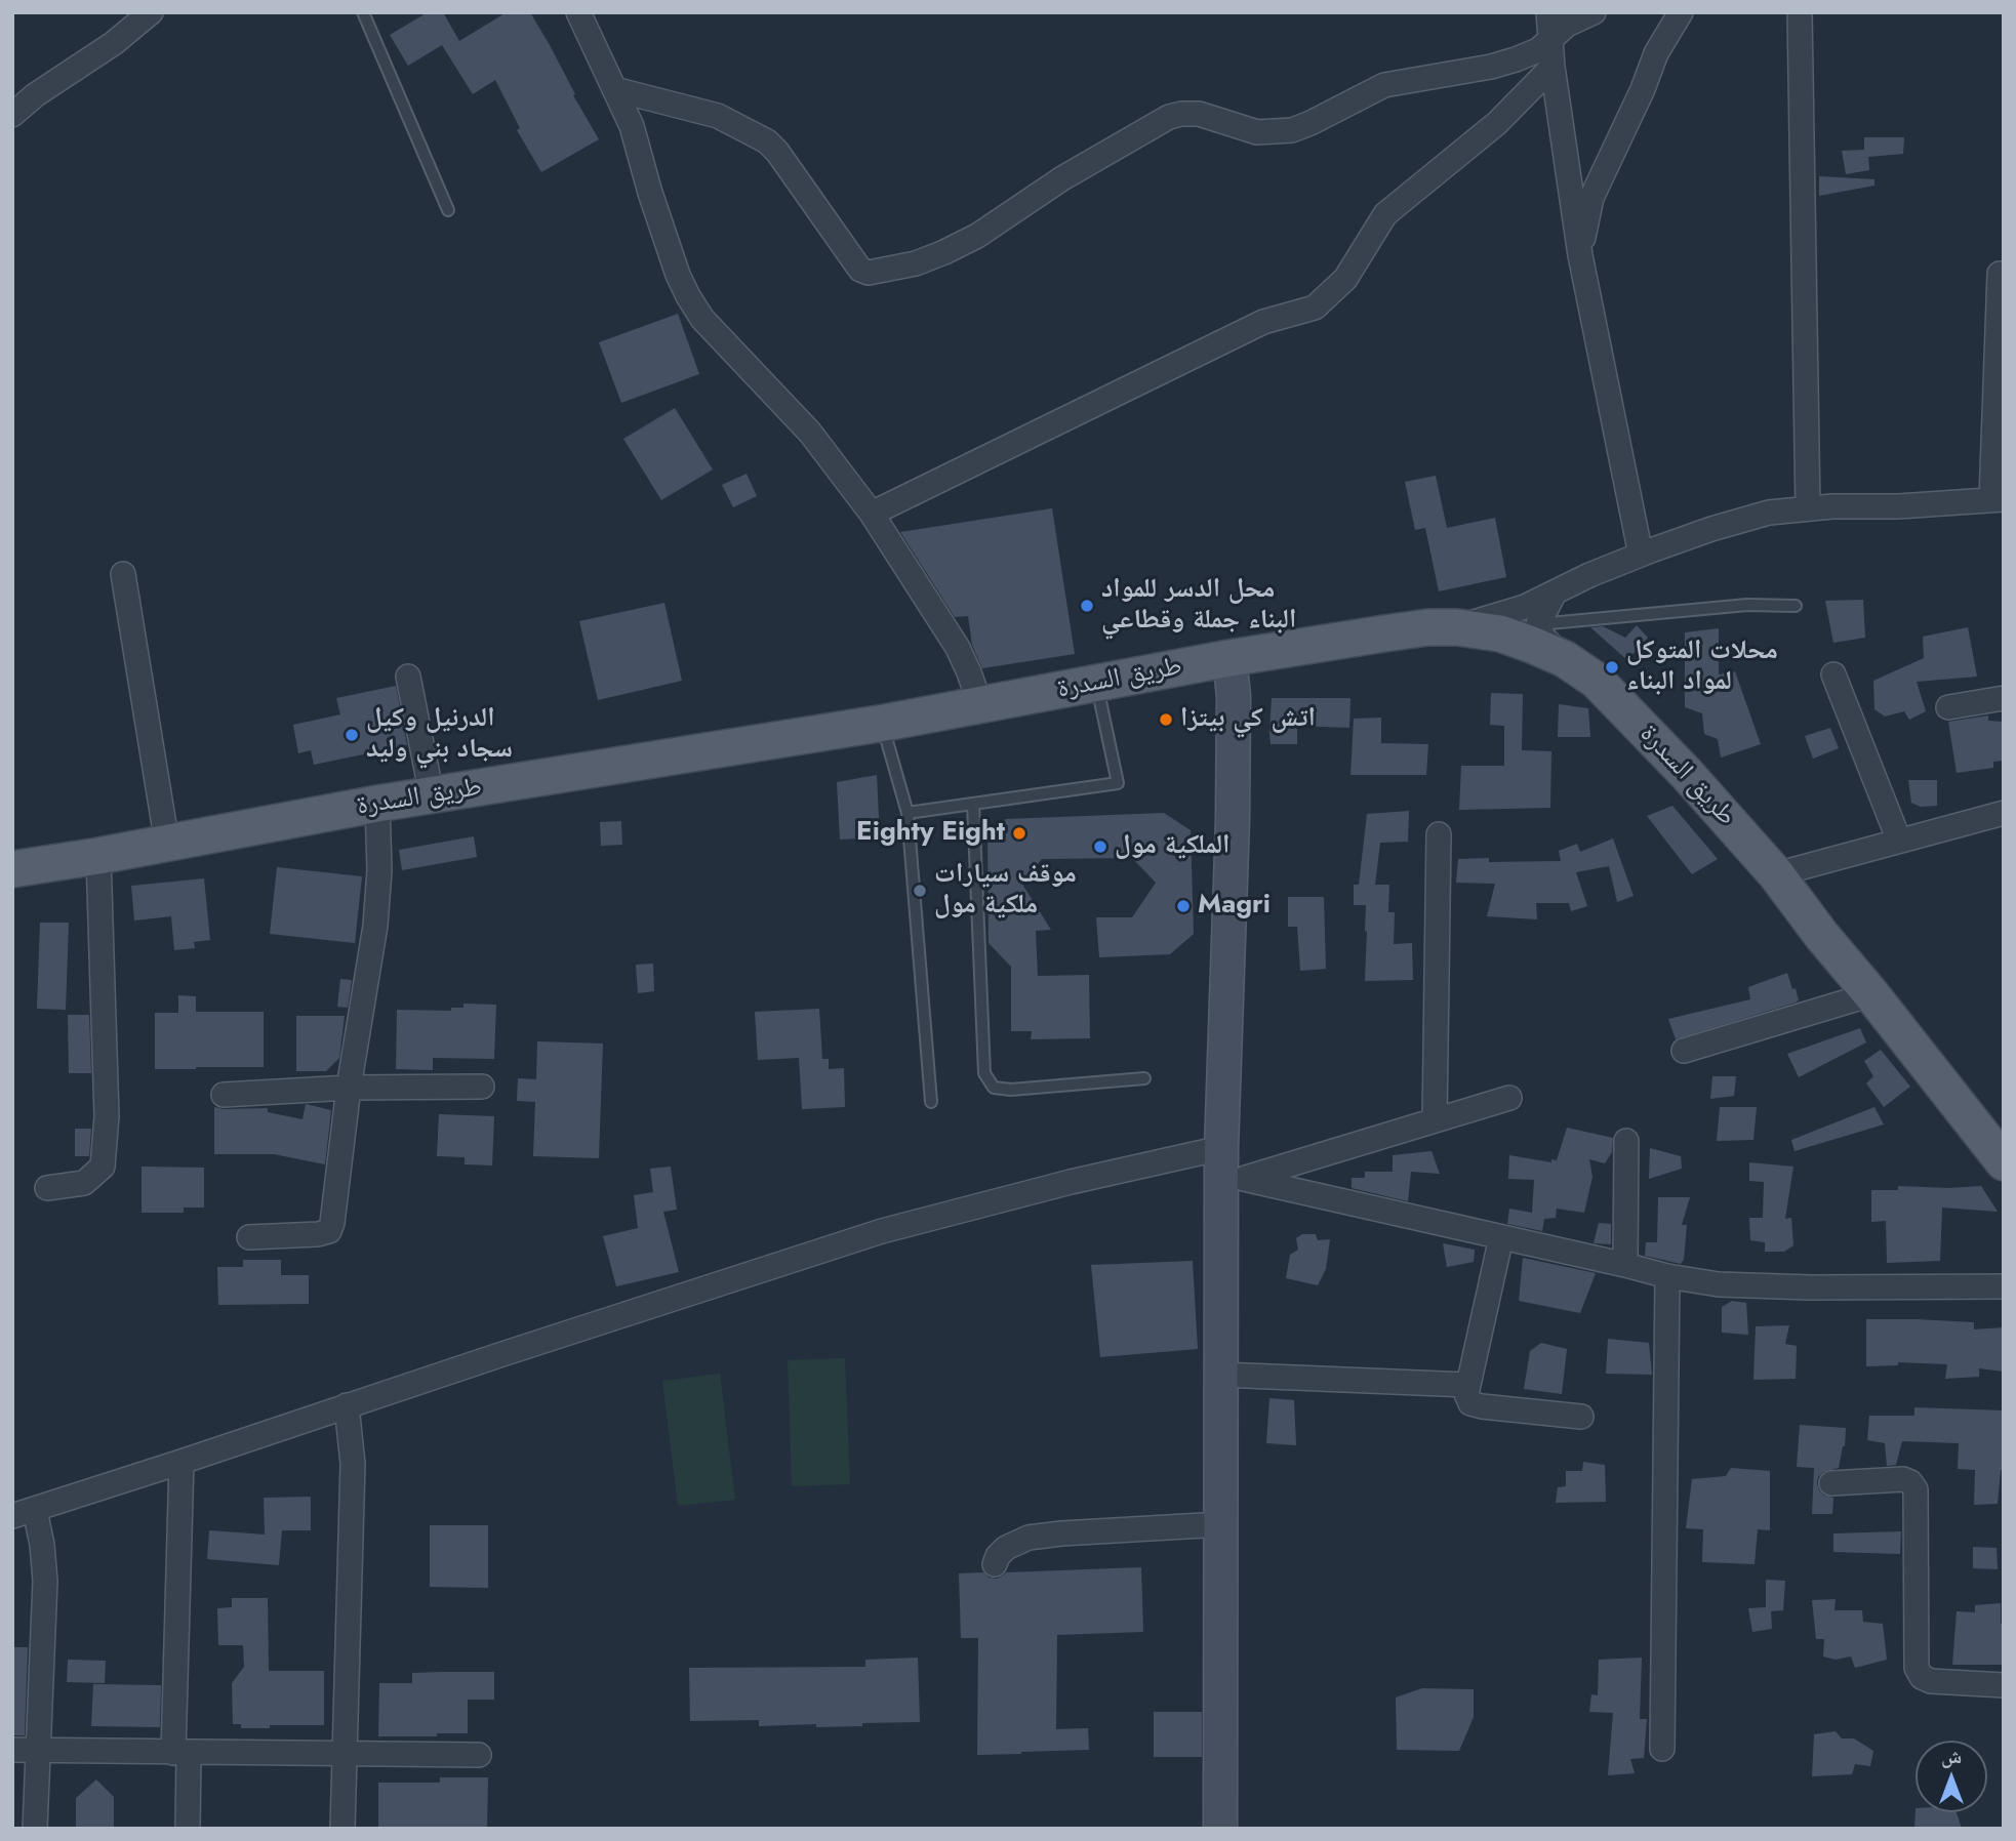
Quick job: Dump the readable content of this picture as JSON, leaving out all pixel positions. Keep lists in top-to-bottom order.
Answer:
{
  "streets": {
    "main road": ["طريق السدرة"]
  },
  "places": [
    "محل الدسر للمواد البناء جملة وقطاعي",
    "محلات المتوكل لمواد البناء",
    "اتش كي بيتزا",
    "الدرنيل وكيل سجاد بني وليد",
    "Eighty Eight",
    "الملكية مول",
    "موقف سيارات ملكية مول",
    "Magri"
  ],
  "north": "top"
}
